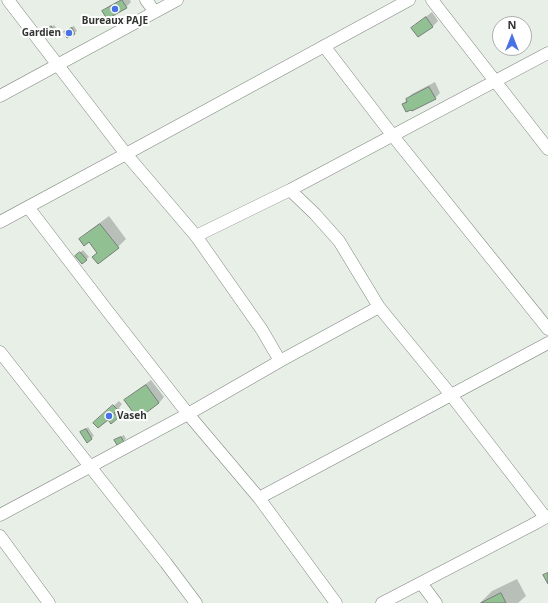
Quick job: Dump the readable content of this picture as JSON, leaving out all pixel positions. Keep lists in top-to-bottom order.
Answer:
{
  "places": ["Bureaux PAJE", "Gardien", "Vaseh"],
  "north": "top"
}
